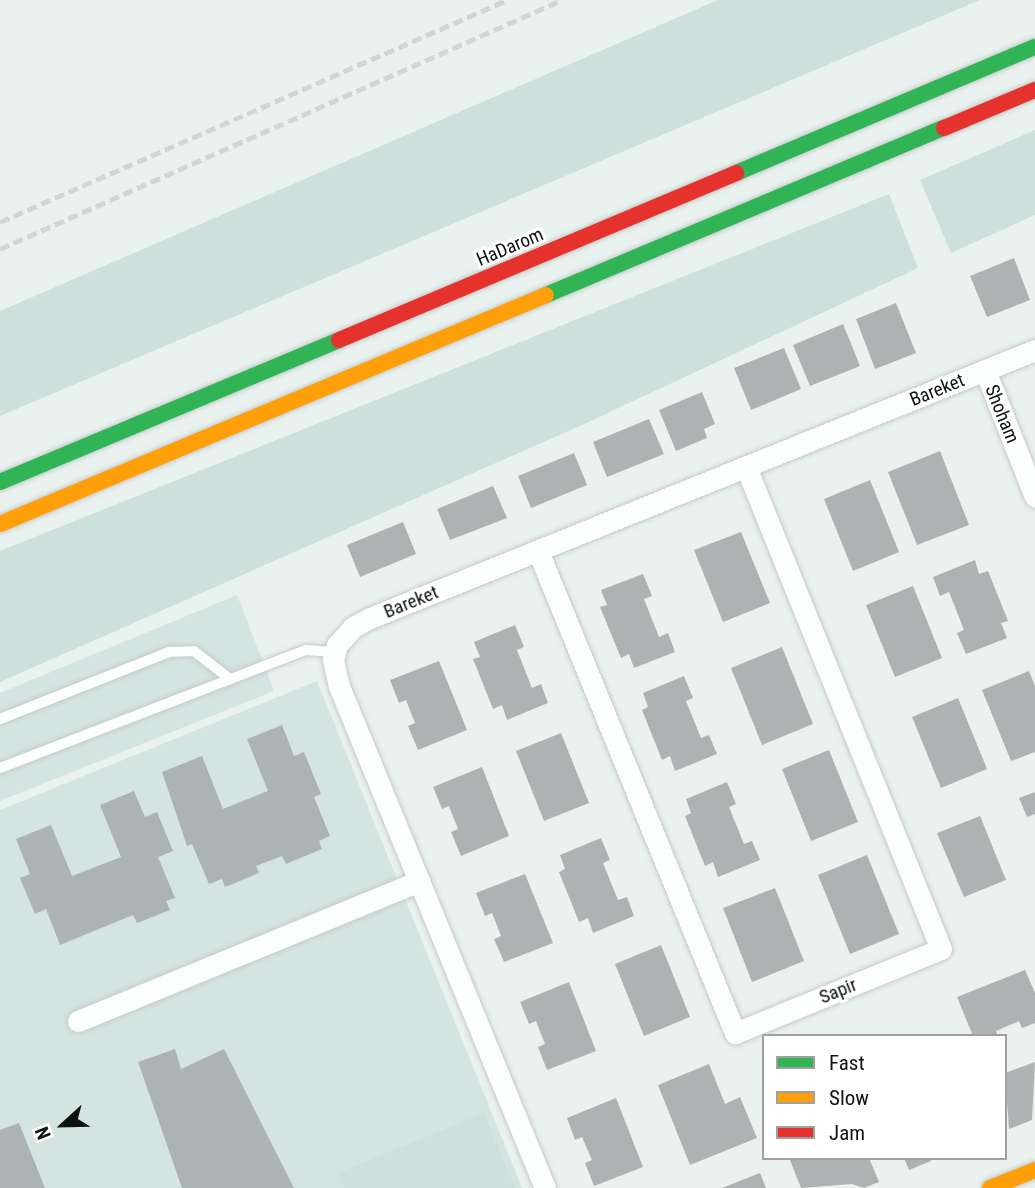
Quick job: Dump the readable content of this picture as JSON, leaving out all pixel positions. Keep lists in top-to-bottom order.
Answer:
{
  "streets": {
    "main road": ["HaDarom"],
    "street": ["Bareket", "Shoham", "Sapir"]
  },
  "crossings": [
    ["Bareket", "Shoham"],
    ["Bareket", "Sapir"]
  ],
  "legend": ["Fast", "Slow", "Jam"],
  "north": "left"
}
